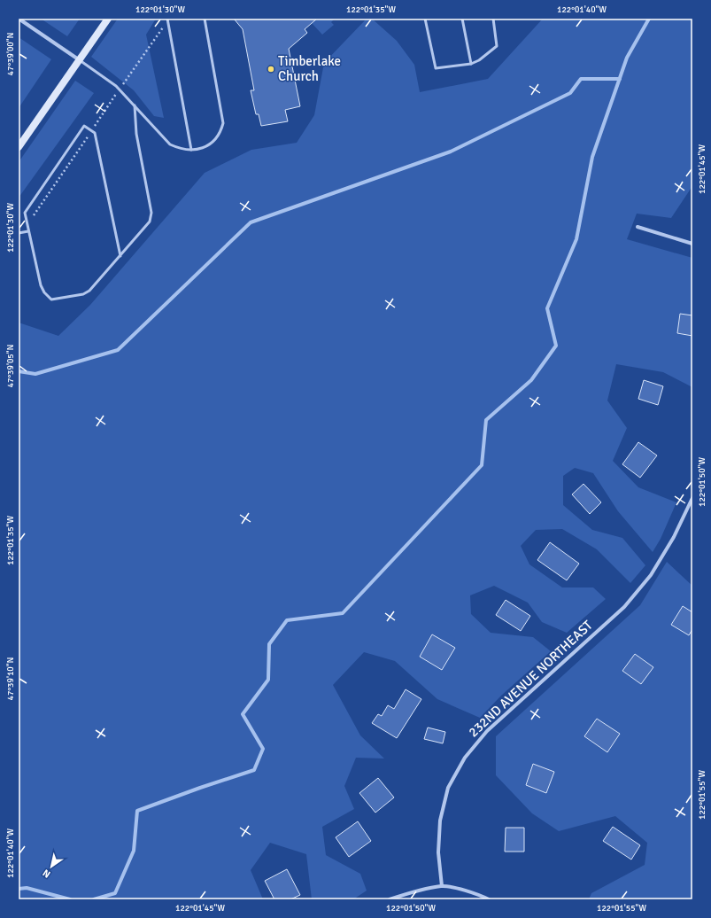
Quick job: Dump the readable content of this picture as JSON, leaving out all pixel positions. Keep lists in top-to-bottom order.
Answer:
{
  "streets": {
    "street": ["232ND AVENUE NORTHEAST"]
  },
  "places": ["Timberlake Church"],
  "north": "bottom left",
  "coordinates": [
    "122°01'30\"W",
    "122°01'35\"W",
    "122°01'40\"W",
    "47°39'00\"N",
    "122°01'45\"W",
    "47°39'05\"N",
    "122°01'50\"W",
    "47°39'10\"N",
    "122°01'55\"W"
  ]
}
